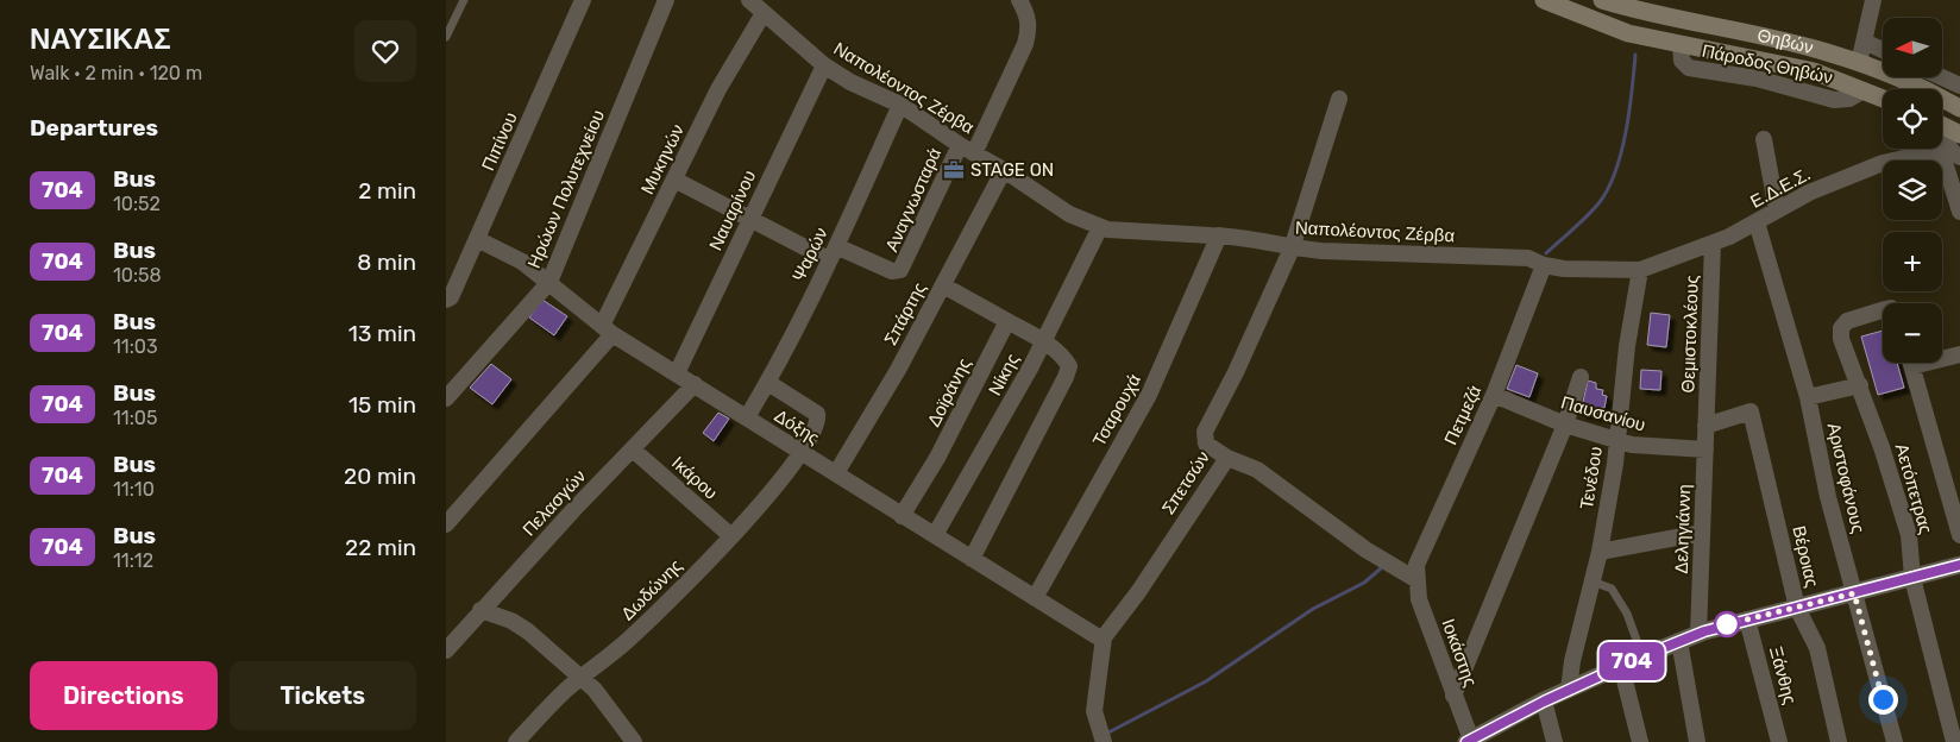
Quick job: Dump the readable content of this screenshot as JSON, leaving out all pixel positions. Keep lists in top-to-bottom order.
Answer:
{
  "streets": {
    "main road": ["Θηβών"],
    "street": [
      "Ναπολέοντος Ζέρβα",
      "Πιπίνου",
      "Μυκηνών",
      "Ε.Δ.Ε.Σ.",
      "Ηρώων Πολυτεχνείου",
      "Αναγνωσταρά",
      "Ναυαρίνου",
      "Ψαρών",
      "Σπάρτης",
      "Θεμιστοκλέους",
      "Νίκης",
      "Δοϊράνης",
      "Τσαρουχά",
      "Παυσανίου",
      "Πετμεζά",
      "Δόξης",
      "Ικάρου",
      "Τενέδου",
      "Αριστοφάνους",
      "Σπετσών",
      "Αετόπετρας",
      "Πελασγών",
      "Δεληγιάννη",
      "Βέροιας",
      "Δωδώνης",
      "Ιοκάστης",
      "Ξάνθης"
    ]
  },
  "crossings": [
    ["Ναπολέοντος Ζέρβα", "Μυκηνών"],
    ["Ναπολέοντος Ζέρβα", "Ε.Δ.Ε.Σ."],
    ["Ναπολέοντος Ζέρβα", "Αναγνωσταρά"],
    ["Ναπολέοντος Ζέρβα", "Ναυαρίνου"],
    ["Ναπολέοντος Ζέρβα", "Ψαρών"],
    ["Ναπολέοντος Ζέρβα", "Σπάρτης"],
    ["Ναπολέοντος Ζέρβα", "Νίκης"],
    ["Ναπολέοντος Ζέρβα", "Τσαρουχά"],
    ["Ναπολέοντος Ζέρβα", "Πετμεζά"],
    ["Ναπολέοντος Ζέρβα", "Τενέδου"],
    ["Ναπολέοντος Ζέρβα", "Σπετσών"],
    ["Πιπίνου", "Δόξης"],
    ["Μυκηνών", "Αναγνωσταρά"],
    ["Μυκηνών", "Δόξης"],
    ["Ε.Δ.Ε.Σ.", "Θεμιστοκλέους"],
    ["Ε.Δ.Ε.Σ.", "Τενέδου"],
    ["Ε.Δ.Ε.Σ.", "Αριστοφάνους"],
    ["Ηρώων Πολυτεχνείου", "Δόξης"],
    ["Αναγνωσταρά", "Ναυαρίνου"],
    ["Αναγνωσταρά", "Ψαρών"],
    ["Ναυαρίνου", "Δόξης"],
    ["Ψαρών", "Δόξης"],
    ["Ψαρών", "Δωδώνης"],
    ["Σπάρτης", "Δόξης"],
    ["Θεμιστοκλέους", "Δεληγιάννη"],
    ["Θεμιστοκλέους", "Βέροιας"],
    ["Νίκης", "Δόξης"],
    ["Δοϊράνης", "Δόξης"],
    ["Τσαρουχά", "Δόξης"],
    ["Παυσανίου", "Πετμεζά"],
    ["Παυσανίου", "Τενέδου"],
    ["Παυσανίου", "Δεληγιάννη"],
    ["Πετμεζά", "Ιοκάστης"],
    ["Δόξης", "Σπετσών"],
    ["Δόξης", "Πελασγών"],
    ["Δόξης", "Δωδώνης"],
    ["Ικάρου", "Πελασγών"],
    ["Ικάρου", "Δωδώνης"],
    ["Δεληγιάννη", "Βέροιας"]
  ],
  "places": {
    "office": ["STAGE ON"]
  },
  "lines": ["bus line 704"],
  "north": "left",
  "page": {
    "heading": [
      ["ΝΑΥΣΙΚΑΣ", "Walk · 2 min · 120 m"],
      "Departures"
    ],
    "on_map": "704",
    "map_buttons": ["+", "−"],
    "list": [
      {
        "mark": "704",
        "name": "Bus",
        "note": "10:52",
        "value": "2 min"
      },
      {
        "mark": "704",
        "name": "Bus",
        "note": "10:58",
        "value": "8 min"
      },
      {
        "mark": "704",
        "name": "Bus",
        "note": "11:03",
        "value": "13 min"
      },
      {
        "mark": "704",
        "name": "Bus",
        "note": "11:05",
        "value": "15 min"
      },
      {
        "mark": "704",
        "name": "Bus",
        "note": "11:10",
        "value": "20 min"
      },
      {
        "mark": "704",
        "name": "Bus",
        "note": "11:12",
        "value": "22 min"
      }
    ],
    "buttons": ["Directions", "Tickets"]
  }
}
